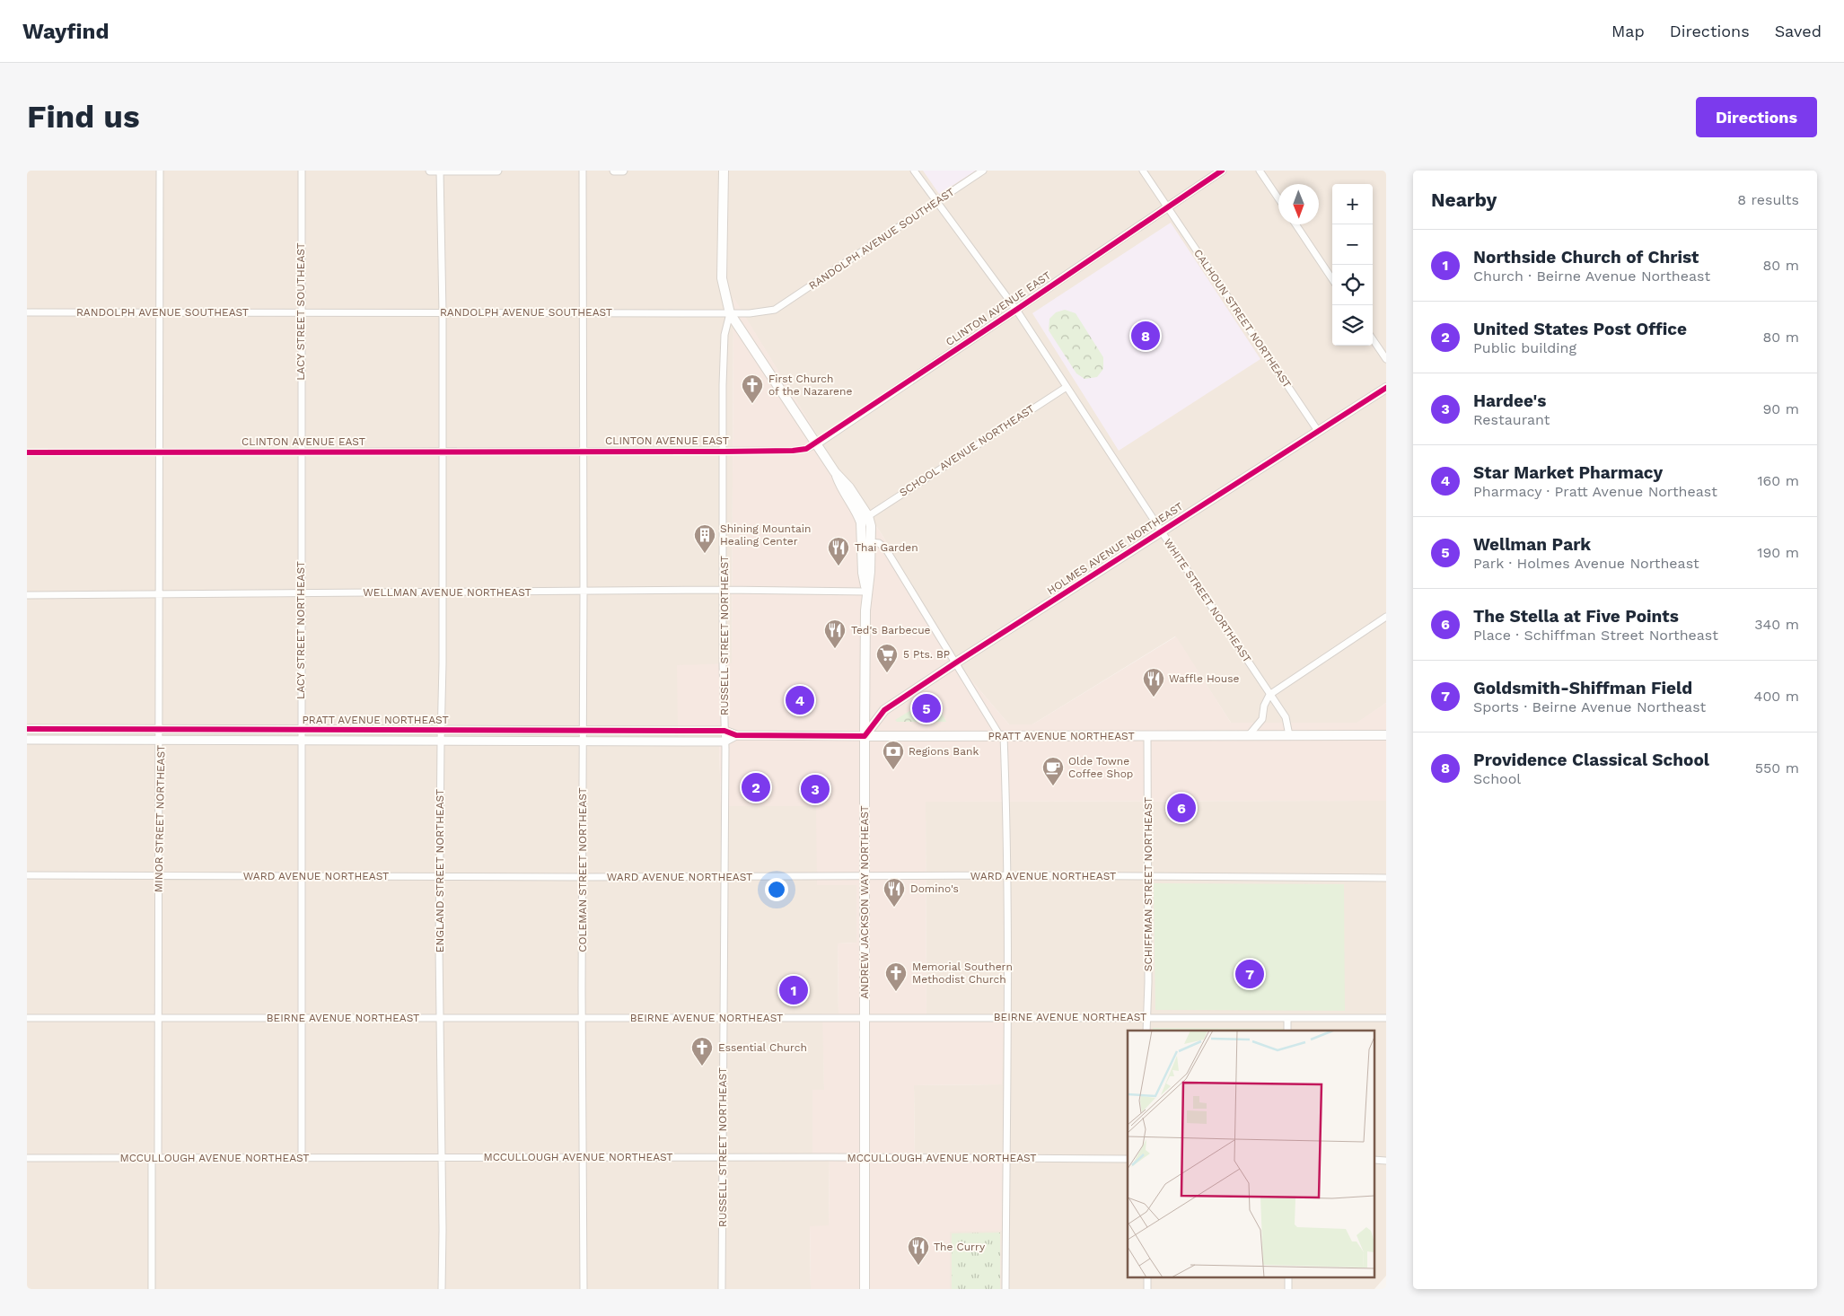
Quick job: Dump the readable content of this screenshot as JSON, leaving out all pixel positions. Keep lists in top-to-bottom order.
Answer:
{
  "streets": {
    "main road": ["HOLMES AVENUE NORTHEAST", "PRATT AVENUE NORTHEAST", "ANDREW JACKSON WAY NORTHEAST"],
    "street": [
      "RANDOLPH AVENUE SOUTHEAST",
      "CLINTON AVENUE EAST",
      "LACY STREET SOUTHEAST",
      "CALHOUN STREET NORTHEAST",
      "SCHOOL AVENUE NORTHEAST",
      "WELLMAN AVENUE NORTHEAST",
      "WHITE STREET NORTHEAST",
      "LACY STREET NORTHEAST",
      "RUSSELL STREET NORTHEAST",
      "MINOR STREET NORTHEAST",
      "COLEMAN STREET NORTHEAST",
      "ENGLAND STREET NORTHEAST",
      "WARD AVENUE NORTHEAST",
      "SCHIFFMAN STREET NORTHEAST",
      "BEIRNE AVENUE NORTHEAST",
      "MCCULLOUGH AVENUE NORTHEAST"
    ]
  },
  "crossings": [
    ["RANDOLPH AVENUE SOUTHEAST", "LACY STREET SOUTHEAST"],
    ["RANDOLPH AVENUE SOUTHEAST", "WHITE STREET NORTHEAST"],
    ["RANDOLPH AVENUE SOUTHEAST", "RUSSELL STREET NORTHEAST"],
    ["RANDOLPH AVENUE SOUTHEAST", "MINOR STREET NORTHEAST"],
    ["RANDOLPH AVENUE SOUTHEAST", "COLEMAN STREET NORTHEAST"],
    ["RANDOLPH AVENUE SOUTHEAST", "ENGLAND STREET NORTHEAST"],
    ["CLINTON AVENUE EAST", "LACY STREET SOUTHEAST"],
    ["CLINTON AVENUE EAST", "CALHOUN STREET NORTHEAST"],
    ["CLINTON AVENUE EAST", "WHITE STREET NORTHEAST"],
    ["CLINTON AVENUE EAST", "LACY STREET NORTHEAST"],
    ["CLINTON AVENUE EAST", "RUSSELL STREET NORTHEAST"],
    ["CLINTON AVENUE EAST", "MINOR STREET NORTHEAST"],
    ["CLINTON AVENUE EAST", "COLEMAN STREET NORTHEAST"],
    ["CLINTON AVENUE EAST", "ENGLAND STREET NORTHEAST"],
    ["LACY STREET SOUTHEAST", "LACY STREET NORTHEAST"],
    ["CALHOUN STREET NORTHEAST", "HOLMES AVENUE NORTHEAST"],
    ["SCHOOL AVENUE NORTHEAST", "WHITE STREET NORTHEAST"],
    ["SCHOOL AVENUE NORTHEAST", "ANDREW JACKSON WAY NORTHEAST"],
    ["HOLMES AVENUE NORTHEAST", "WHITE STREET NORTHEAST"],
    ["HOLMES AVENUE NORTHEAST", "PRATT AVENUE NORTHEAST"],
    ["HOLMES AVENUE NORTHEAST", "ANDREW JACKSON WAY NORTHEAST"],
    ["WELLMAN AVENUE NORTHEAST", "LACY STREET NORTHEAST"],
    ["WELLMAN AVENUE NORTHEAST", "RUSSELL STREET NORTHEAST"],
    ["WELLMAN AVENUE NORTHEAST", "MINOR STREET NORTHEAST"],
    ["WELLMAN AVENUE NORTHEAST", "COLEMAN STREET NORTHEAST"],
    ["WELLMAN AVENUE NORTHEAST", "ENGLAND STREET NORTHEAST"],
    ["WELLMAN AVENUE NORTHEAST", "ANDREW JACKSON WAY NORTHEAST"],
    ["WHITE STREET NORTHEAST", "PRATT AVENUE NORTHEAST"],
    ["LACY STREET NORTHEAST", "PRATT AVENUE NORTHEAST"],
    ["LACY STREET NORTHEAST", "WARD AVENUE NORTHEAST"],
    ["LACY STREET NORTHEAST", "BEIRNE AVENUE NORTHEAST"],
    ["LACY STREET NORTHEAST", "MCCULLOUGH AVENUE NORTHEAST"],
    ["RUSSELL STREET NORTHEAST", "PRATT AVENUE NORTHEAST"],
    ["RUSSELL STREET NORTHEAST", "WARD AVENUE NORTHEAST"],
    ["RUSSELL STREET NORTHEAST", "BEIRNE AVENUE NORTHEAST"],
    ["RUSSELL STREET NORTHEAST", "MCCULLOUGH AVENUE NORTHEAST"],
    ["PRATT AVENUE NORTHEAST", "MINOR STREET NORTHEAST"],
    ["PRATT AVENUE NORTHEAST", "COLEMAN STREET NORTHEAST"],
    ["PRATT AVENUE NORTHEAST", "ENGLAND STREET NORTHEAST"],
    ["PRATT AVENUE NORTHEAST", "SCHIFFMAN STREET NORTHEAST"],
    ["PRATT AVENUE NORTHEAST", "ANDREW JACKSON WAY NORTHEAST"],
    ["MINOR STREET NORTHEAST", "WARD AVENUE NORTHEAST"],
    ["MINOR STREET NORTHEAST", "BEIRNE AVENUE NORTHEAST"],
    ["MINOR STREET NORTHEAST", "MCCULLOUGH AVENUE NORTHEAST"],
    ["COLEMAN STREET NORTHEAST", "WARD AVENUE NORTHEAST"],
    ["COLEMAN STREET NORTHEAST", "BEIRNE AVENUE NORTHEAST"],
    ["COLEMAN STREET NORTHEAST", "MCCULLOUGH AVENUE NORTHEAST"],
    ["ENGLAND STREET NORTHEAST", "WARD AVENUE NORTHEAST"],
    ["ENGLAND STREET NORTHEAST", "BEIRNE AVENUE NORTHEAST"],
    ["ENGLAND STREET NORTHEAST", "MCCULLOUGH AVENUE NORTHEAST"],
    ["WARD AVENUE NORTHEAST", "SCHIFFMAN STREET NORTHEAST"],
    ["WARD AVENUE NORTHEAST", "ANDREW JACKSON WAY NORTHEAST"],
    ["SCHIFFMAN STREET NORTHEAST", "BEIRNE AVENUE NORTHEAST"],
    ["ANDREW JACKSON WAY NORTHEAST", "BEIRNE AVENUE NORTHEAST"],
    ["ANDREW JACKSON WAY NORTHEAST", "MCCULLOUGH AVENUE NORTHEAST"]
  ],
  "places": {
    "church": ["First Church of the Nazarene", "Memorial Southern Methodist Church", "Essential Church"],
    "building": ["Shining Mountain Healing Center"],
    "restaurant": [
      "Thai Garden",
      "Ted's Barbecue",
      "Waffle House",
      "Domino's",
      "The Curry"
    ],
    "supermarket": ["5 Pts. BP"],
    "bank": ["Regions Bank"],
    "cafe": ["Olde Towne Coffee Shop"]
  },
  "north": "bottom",
  "page": {
    "header": "Wayfind",
    "nav": ["Map", "Directions", "Saved"],
    "buttons": "Directions",
    "title": "Find us",
    "heading": ["Nearby", "8 results"],
    "map_buttons": ["+", "−"],
    "list": [
      {
        "mark": "1",
        "name": "Northside Church of Christ",
        "note": "Church · Beirne Avenue Northeast",
        "value": "80 m"
      },
      {
        "mark": "2",
        "name": "United States Post Office",
        "note": "Public building",
        "value": "80 m"
      },
      {
        "mark": "3",
        "name": "Hardee's",
        "note": "Restaurant",
        "value": "90 m"
      },
      {
        "mark": "4",
        "name": "Star Market Pharmacy",
        "note": "Pharmacy · Pratt Avenue Northeast",
        "value": "160 m"
      },
      {
        "mark": "5",
        "name": "Wellman Park",
        "note": "Park · Holmes Avenue Northeast",
        "value": "190 m"
      },
      {
        "mark": "6",
        "name": "The Stella at Five Points",
        "note": "Place · Schiffman Street Northeast",
        "value": "340 m"
      },
      {
        "mark": "7",
        "name": "Goldsmith-Shiffman Field",
        "note": "Sports · Beirne Avenue Northeast",
        "value": "400 m"
      },
      {
        "mark": "8",
        "name": "Providence Classical School",
        "note": "School",
        "value": "550 m"
      }
    ],
    "pins": [
      "8",
      "4",
      "5",
      "2",
      "3",
      "6",
      "7",
      "1"
    ]
  }
}
